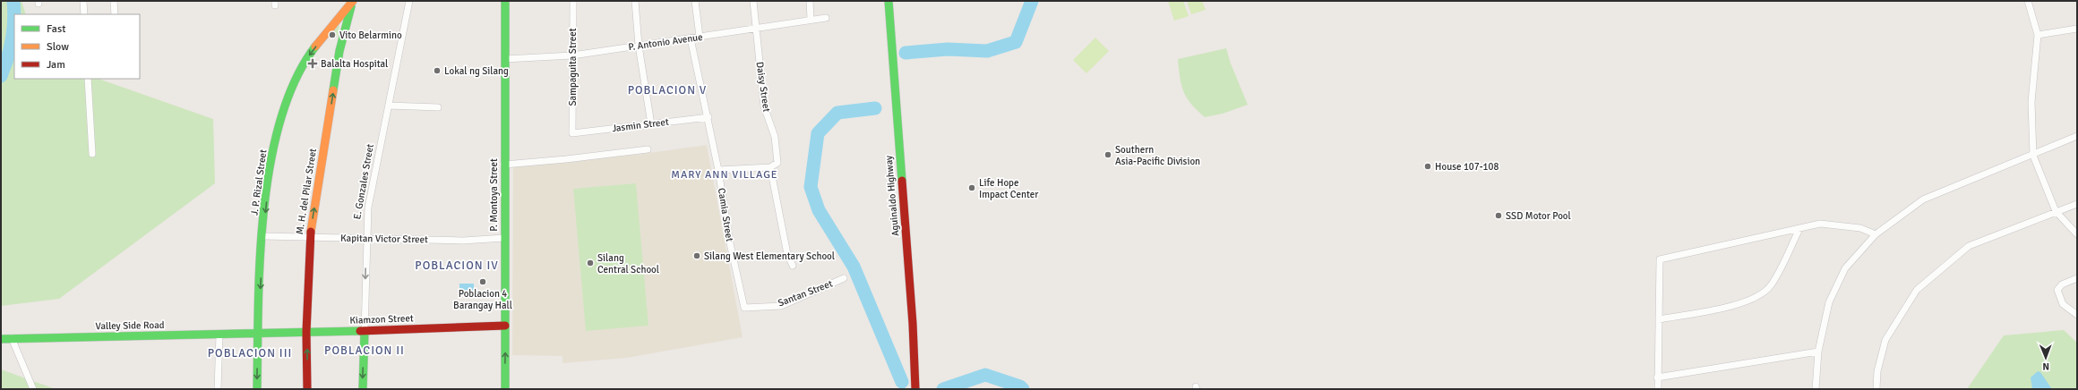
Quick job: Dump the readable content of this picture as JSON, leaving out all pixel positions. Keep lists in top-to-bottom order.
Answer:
{
  "streets": {
    "main road": [
      "E. Gonzales Street",
      "J. P. Rizal Street",
      "M. H. del Pilar Street",
      "P. Montoya Street",
      "Aguinaldo Highway",
      "Kiamzon Street",
      "Valley Side Road"
    ],
    "street": [
      "P. Antonio Avenue",
      "Sampaguita Street",
      "Daisy Street",
      "Jasmin Street",
      "Camia Street",
      "Kapitan Victor Street",
      "Santan Street"
    ]
  },
  "crossings": [
    ["P. Antonio Avenue", "Sampaguita Street"],
    ["P. Antonio Avenue", "Daisy Street"],
    ["P. Antonio Avenue", "P. Montoya Street"],
    ["P. Antonio Avenue", "Camia Street"],
    ["Sampaguita Street", "Jasmin Street"],
    ["Jasmin Street", "Camia Street"],
    ["E. Gonzales Street", "Kapitan Victor Street"],
    ["E. Gonzales Street", "Kiamzon Street"],
    ["J. P. Rizal Street", "M. H. del Pilar Street"],
    ["J. P. Rizal Street", "Kapitan Victor Street"],
    ["J. P. Rizal Street", "Kiamzon Street"],
    ["J. P. Rizal Street", "Valley Side Road"],
    ["M. H. del Pilar Street", "Kapitan Victor Street"],
    ["M. H. del Pilar Street", "Kiamzon Street"],
    ["P. Montoya Street", "Kapitan Victor Street"],
    ["P. Montoya Street", "Kiamzon Street"],
    ["Camia Street", "Santan Street"],
    ["Kiamzon Street", "Valley Side Road"]
  ],
  "one_way": ["E. Gonzales Street", "J. P. Rizal Street", "M. H. del Pilar Street"],
  "districts": [
    "POBLACION V",
    "MARY ANN VILLAGE",
    "POBLACION IV",
    "POBLACION II",
    "POBLACION III"
  ],
  "places": {
    "other": [
      "Vito Belarmino",
      "Lokal ng Silang",
      "Southern Asia-Pacific Division",
      "House 107-108",
      "Life Hope Impact Center",
      "SSD Motor Pool",
      "Silang West Elementary School",
      "Silang Central School",
      "Poblacion 4 Barangay Hall"
    ],
    "health": ["Balalta Hospital"]
  },
  "legend": ["Fast", "Slow", "Jam"],
  "north": "bottom"
}
